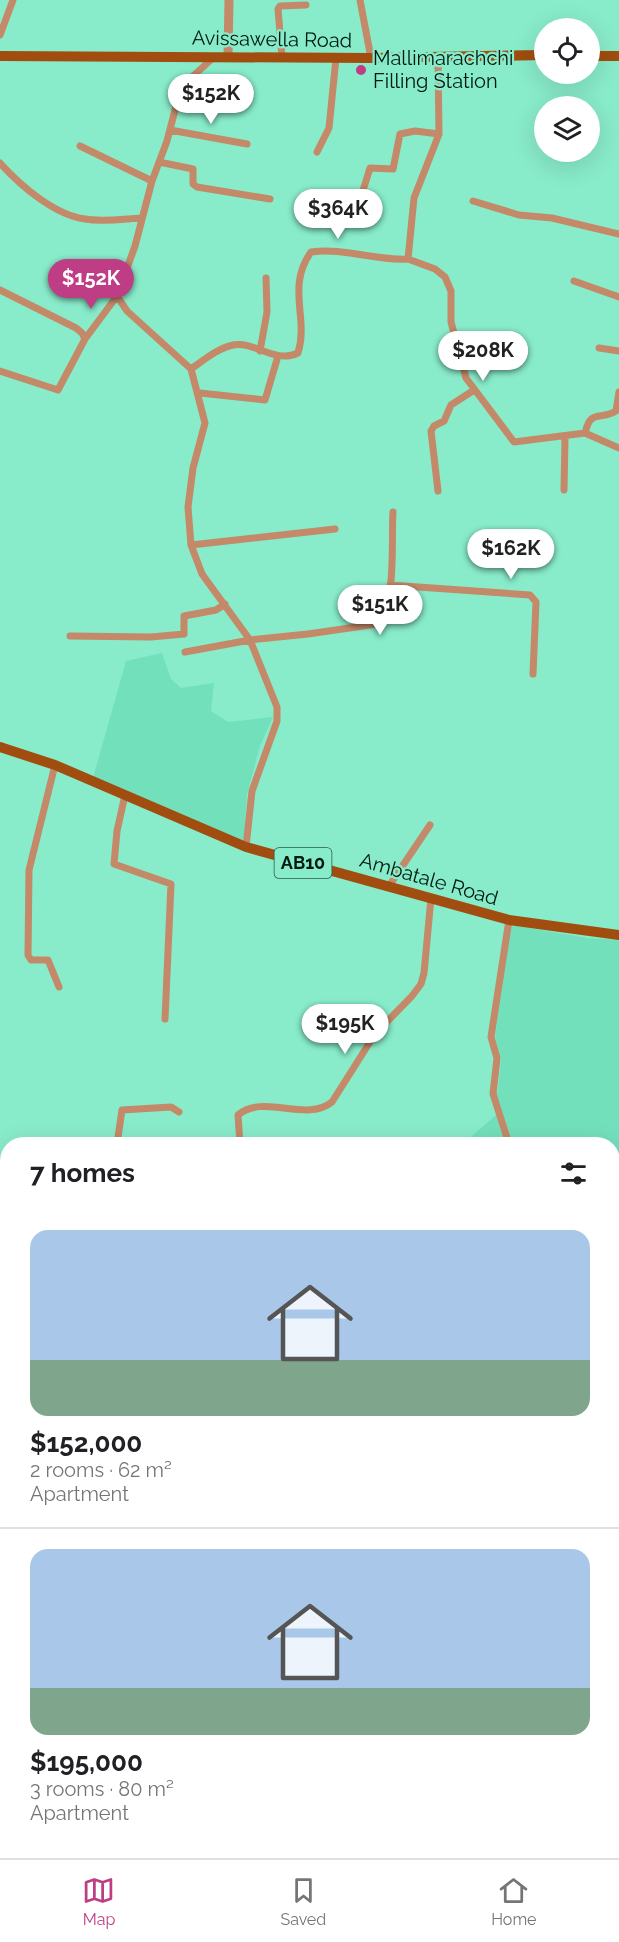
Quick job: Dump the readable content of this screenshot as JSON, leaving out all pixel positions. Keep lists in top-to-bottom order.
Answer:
{
  "streets": {
    "main road": ["Avissawella Road", "AB10", "Ambatale Road"]
  },
  "places": ["Mallimarachchi Filling Station"],
  "page": {
    "price": [
      "$152K",
      "$364K",
      "$152K",
      "$208K",
      "$162K",
      "$151K",
      "$195K"
    ],
    "heading": "7 homes",
    "list": [
      {
        "name": "$152,000",
        "note": "2 rooms · 62 m² · Apartment"
      },
      {
        "name": "$195,000",
        "note": "3 rooms · 80 m² · Apartment"
      }
    ],
    "tabs": ["Map", "Saved", "Home"]
  }
}
